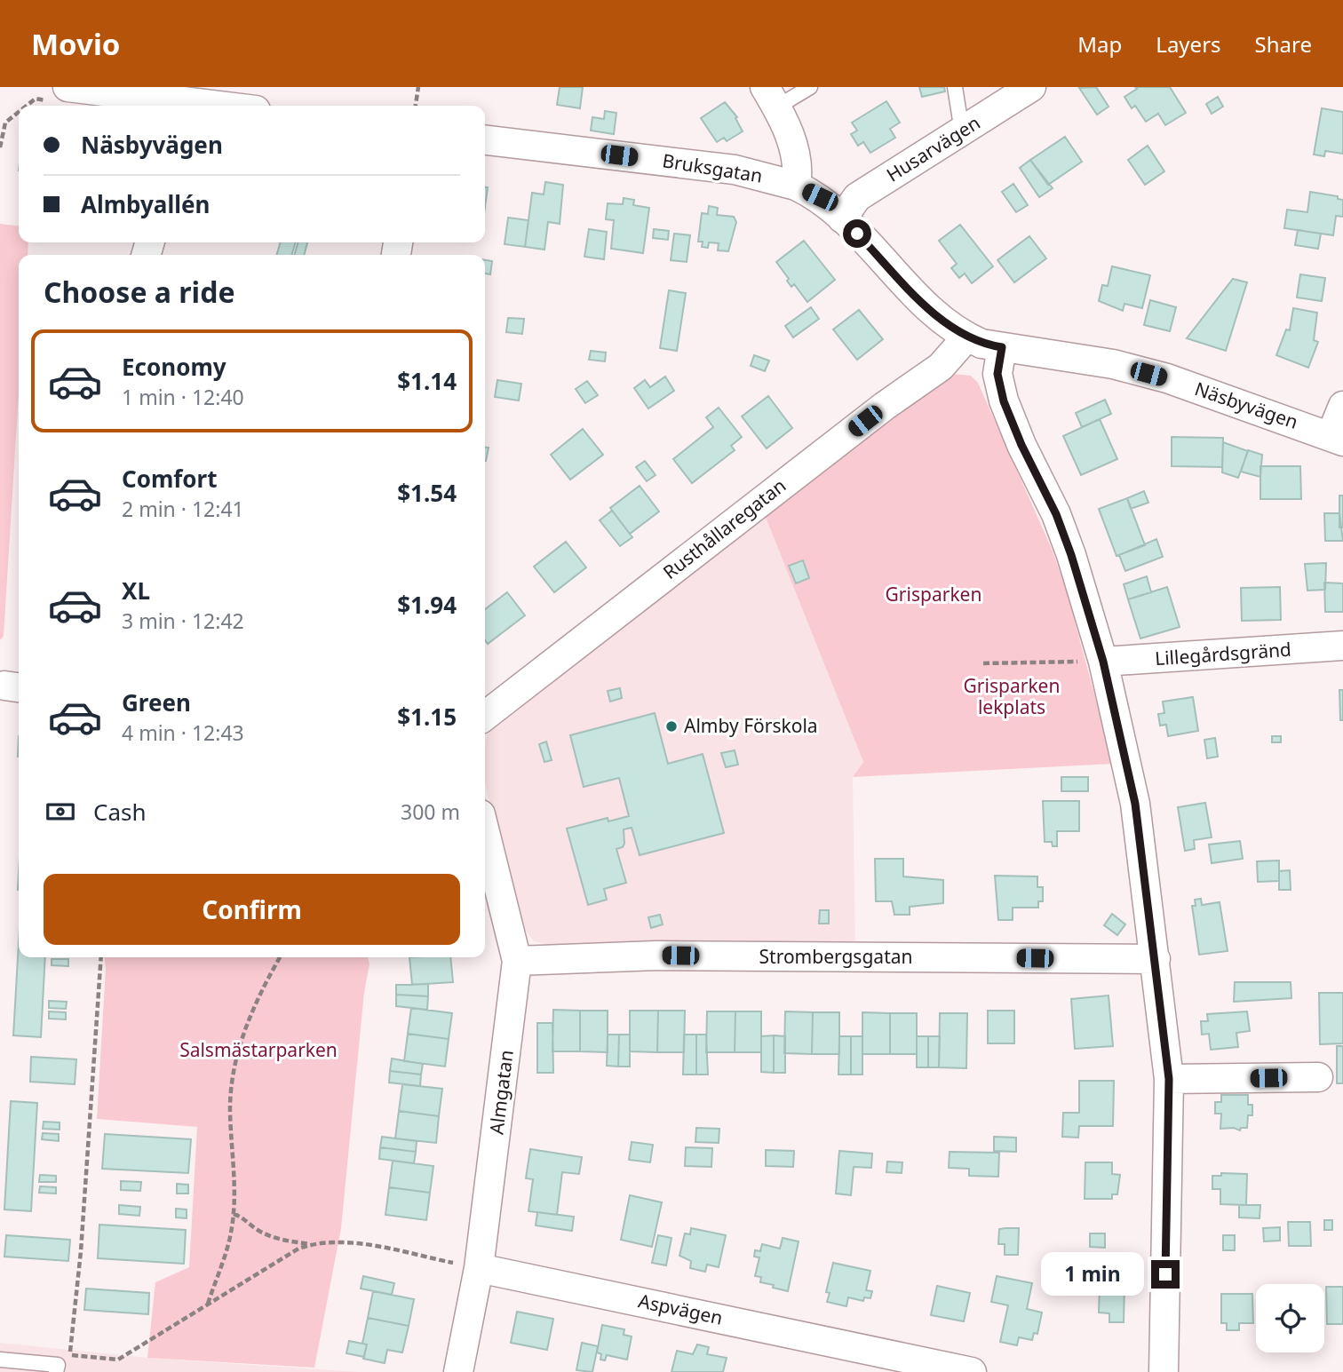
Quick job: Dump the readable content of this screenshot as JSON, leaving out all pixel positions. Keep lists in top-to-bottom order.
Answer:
{
  "streets": {
    "street": [
      "Husarvägen",
      "Bruksgatan",
      "Näsbyvägen",
      "Rusthållaregatan",
      "Lillegårdsgränd",
      "Strombergsgatan",
      "Almgatan",
      "Aspvägen"
    ]
  },
  "crossings": [
    ["Husarvägen", "Näsbyvägen"],
    ["Bruksgatan", "Näsbyvägen"],
    ["Näsbyvägen", "Rusthållaregatan"],
    ["Strombergsgatan", "Almgatan"],
    ["Almgatan", "Aspvägen"]
  ],
  "parks": ["Grisparken", "Grisparken lekplats", "Salsmästarparken"],
  "places": ["Almby Förskola"],
  "page": {
    "header": "Movio",
    "nav": ["Map", "Layers", "Share"],
    "banner": ["Näsbyvägen", "Almbyallén"],
    "heading": "Choose a ride",
    "list": [
      {
        "name": "Economy",
        "note": "1 min · 12:40",
        "value": "$1.14"
      },
      {
        "name": "Comfort",
        "note": "2 min · 12:41",
        "value": "$1.54"
      },
      {
        "name": "XL",
        "note": "3 min · 12:42",
        "value": "$1.94"
      },
      {
        "name": "Green",
        "note": "4 min · 12:43",
        "value": "$1.15"
      }
    ],
    "pay": ["Cash", "300 m"],
    "buttons": "Confirm",
    "bubble": "1 min"
  }
}
